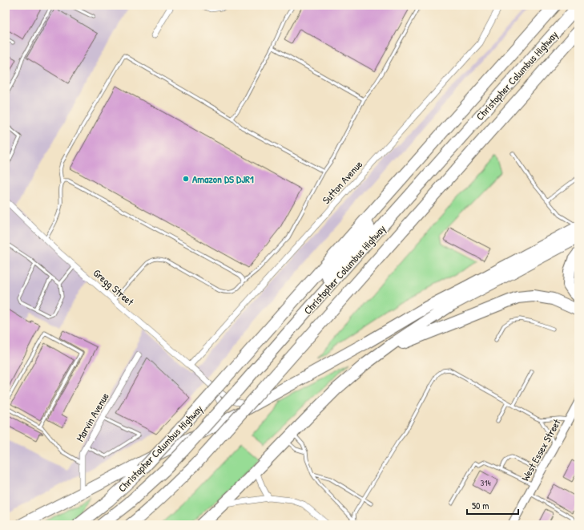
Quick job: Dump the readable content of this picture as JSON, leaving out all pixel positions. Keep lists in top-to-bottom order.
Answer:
{
  "streets": {
    "highway": ["Christopher Columbus Highway"],
    "main road": ["West Essex Street"],
    "street": ["Sutton Avenue", "Gregg Street", "Marvin Avenue"]
  },
  "crossings": [
    ["Sutton Avenue", "Gregg Street"]
  ],
  "places": ["Amazon DS DJR1"],
  "house_numbers": ["314"],
  "scale_bar": "50 m"
}
